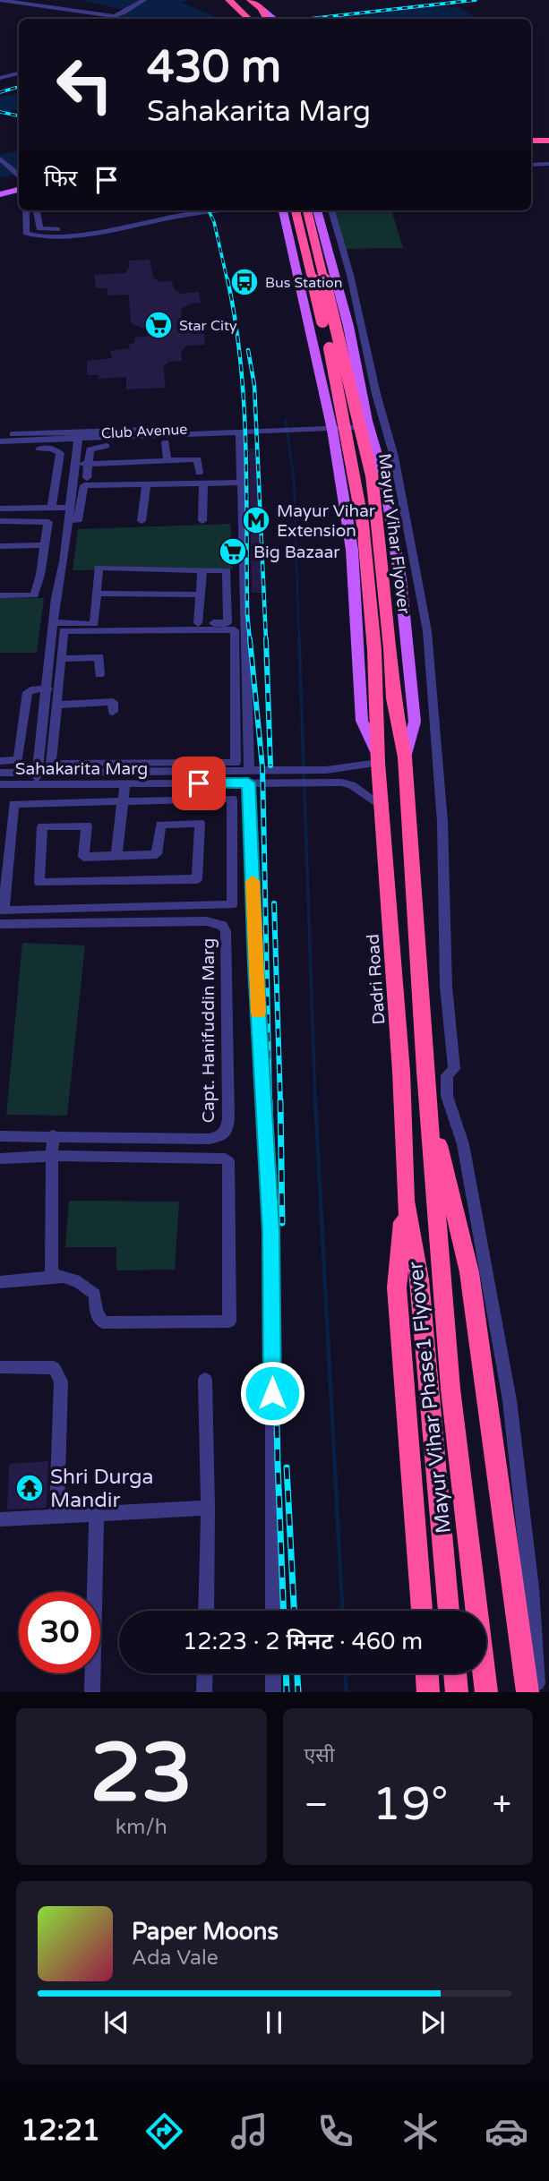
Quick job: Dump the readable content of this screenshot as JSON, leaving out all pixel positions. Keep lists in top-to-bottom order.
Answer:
{
  "streets": {
    "highway": ["Mayur Vihar Flyover", "Dadri Road", "Mayur Vihar Phase1 Flyover"],
    "street": ["Club Avenue", "Sahakarita Marg", "Capt. Hanifuddin Marg"]
  },
  "crossings": [
    ["Mayur Vihar Flyover", "Sahakarita Marg"],
    ["Mayur Vihar Flyover", "Dadri Road"],
    ["Sahakarita Marg", "Dadri Road"],
    ["Dadri Road", "Mayur Vihar Phase1 Flyover"]
  ],
  "places": {
    "bus stop": ["Bus Station"],
    "supermarket": ["Star City", "Big Bazaar"],
    "metro station": ["Mayur Vihar Extension"],
    "temple": ["Shri Durga Mandir"]
  },
  "page": {
    "turn": ["430 m", "Sahakarita Marg"],
    "then": "फिर",
    "limit": "30",
    "trip": "12:23 · 2 मिनट · 460 m",
    "tile": [
      ["23", "km/h"],
      "एसी"
    ],
    "heat": ["−", "19°", "+"],
    "song": ["Paper Moons", "Ada Vale"],
    "tabs": "12:21"
  }
}
